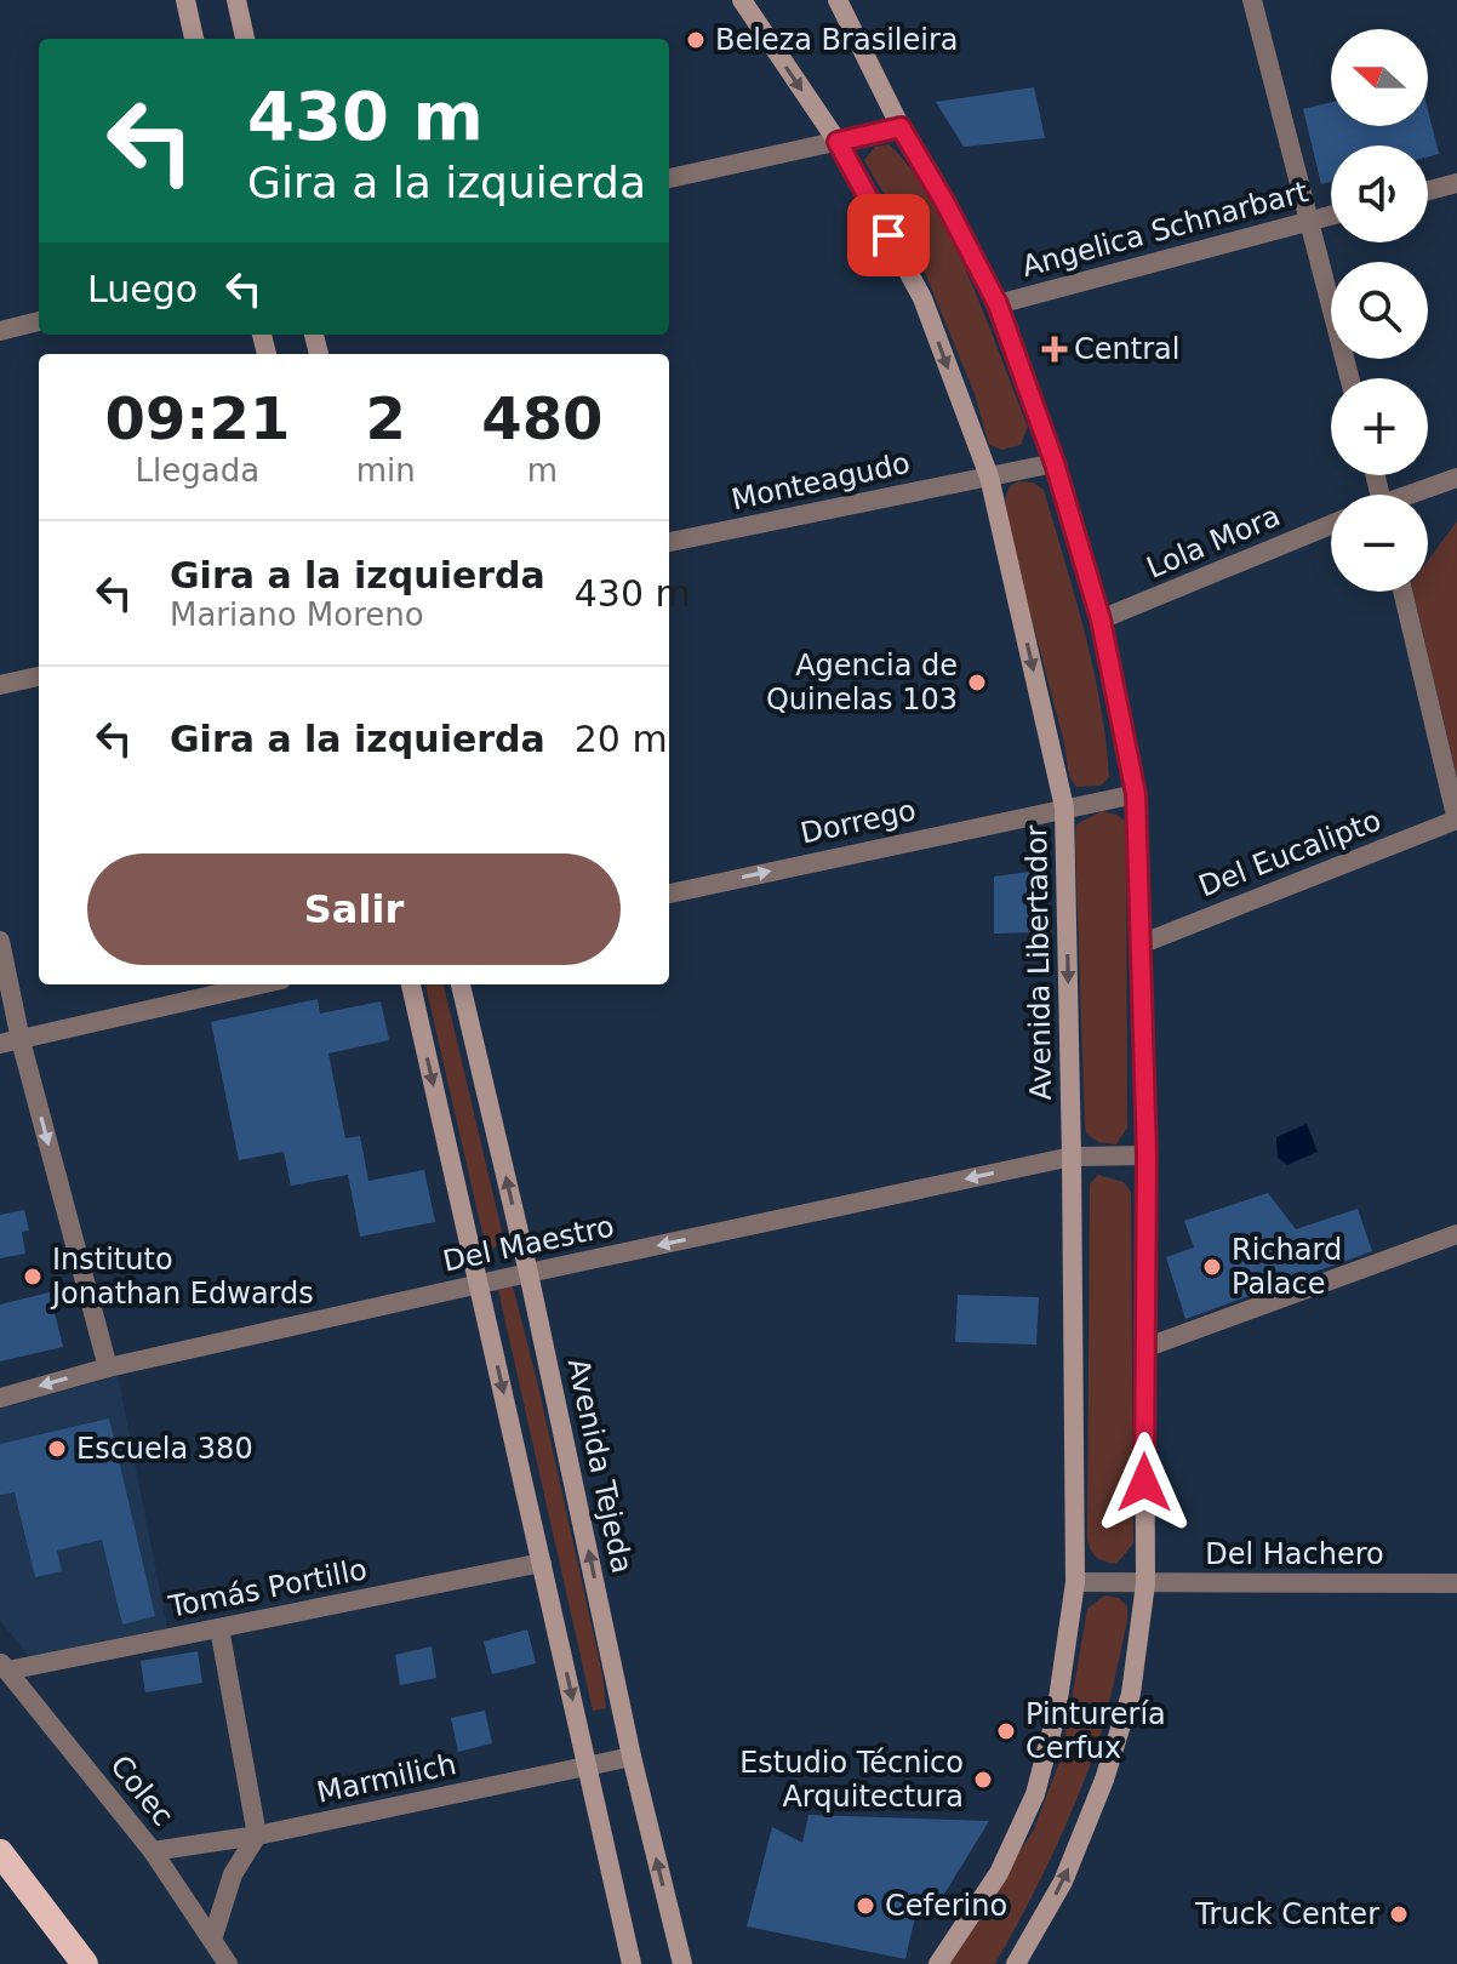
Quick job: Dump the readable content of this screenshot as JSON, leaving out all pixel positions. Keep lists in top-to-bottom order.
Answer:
{
  "streets": {
    "main road": ["Avenida Libertador", "Avenida Tejeda"],
    "street": [
      "Angelica Schnarbart",
      "Monteagudo",
      "Lola Mora",
      "Dorrego",
      "Del Eucalipto",
      "Del Maestro",
      "Del Hachero",
      "Tomás Portillo",
      "Marmilich",
      "Colec"
    ]
  },
  "crossings": [
    ["Monteagudo", "Avenida Libertador"],
    ["Dorrego", "Avenida Libertador"],
    ["Avenida Libertador", "Del Maestro"],
    ["Avenida Libertador", "Del Hachero"],
    ["Del Maestro", "Avenida Tejeda"],
    ["Avenida Tejeda", "Marmilich"],
    ["Tomás Portillo", "Colec"],
    ["Marmilich", "Colec"]
  ],
  "one_way": ["Dorrego", "Del Maestro"],
  "places": {
    "other": [
      "Beleza Brasileira",
      "Agencia de Quinelas 103",
      "Richard Palace",
      "Instituto Jonathan Edwards",
      "Escuela 380",
      "Pinturería Cerfux",
      "Estudio Técnico Arquitectura",
      "Ceferino",
      "Truck Center"
    ],
    "health": ["Central"]
  },
  "north": "left",
  "page": {
    "map_buttons": ["+", "−"],
    "turn": ["430 m", "Gira a la izquierda"],
    "then": "Luego",
    "eta": [
      "09:21",
      "Llegada",
      "2",
      "min",
      "480",
      "m"
    ],
    "list": [
      {
        "name": "Gira a la izquierda",
        "note": "Mariano Moreno",
        "value": "430 m"
      },
      {
        "name": "Gira a la izquierda",
        "value": "20 m"
      }
    ],
    "buttons": "Salir"
  }
}
